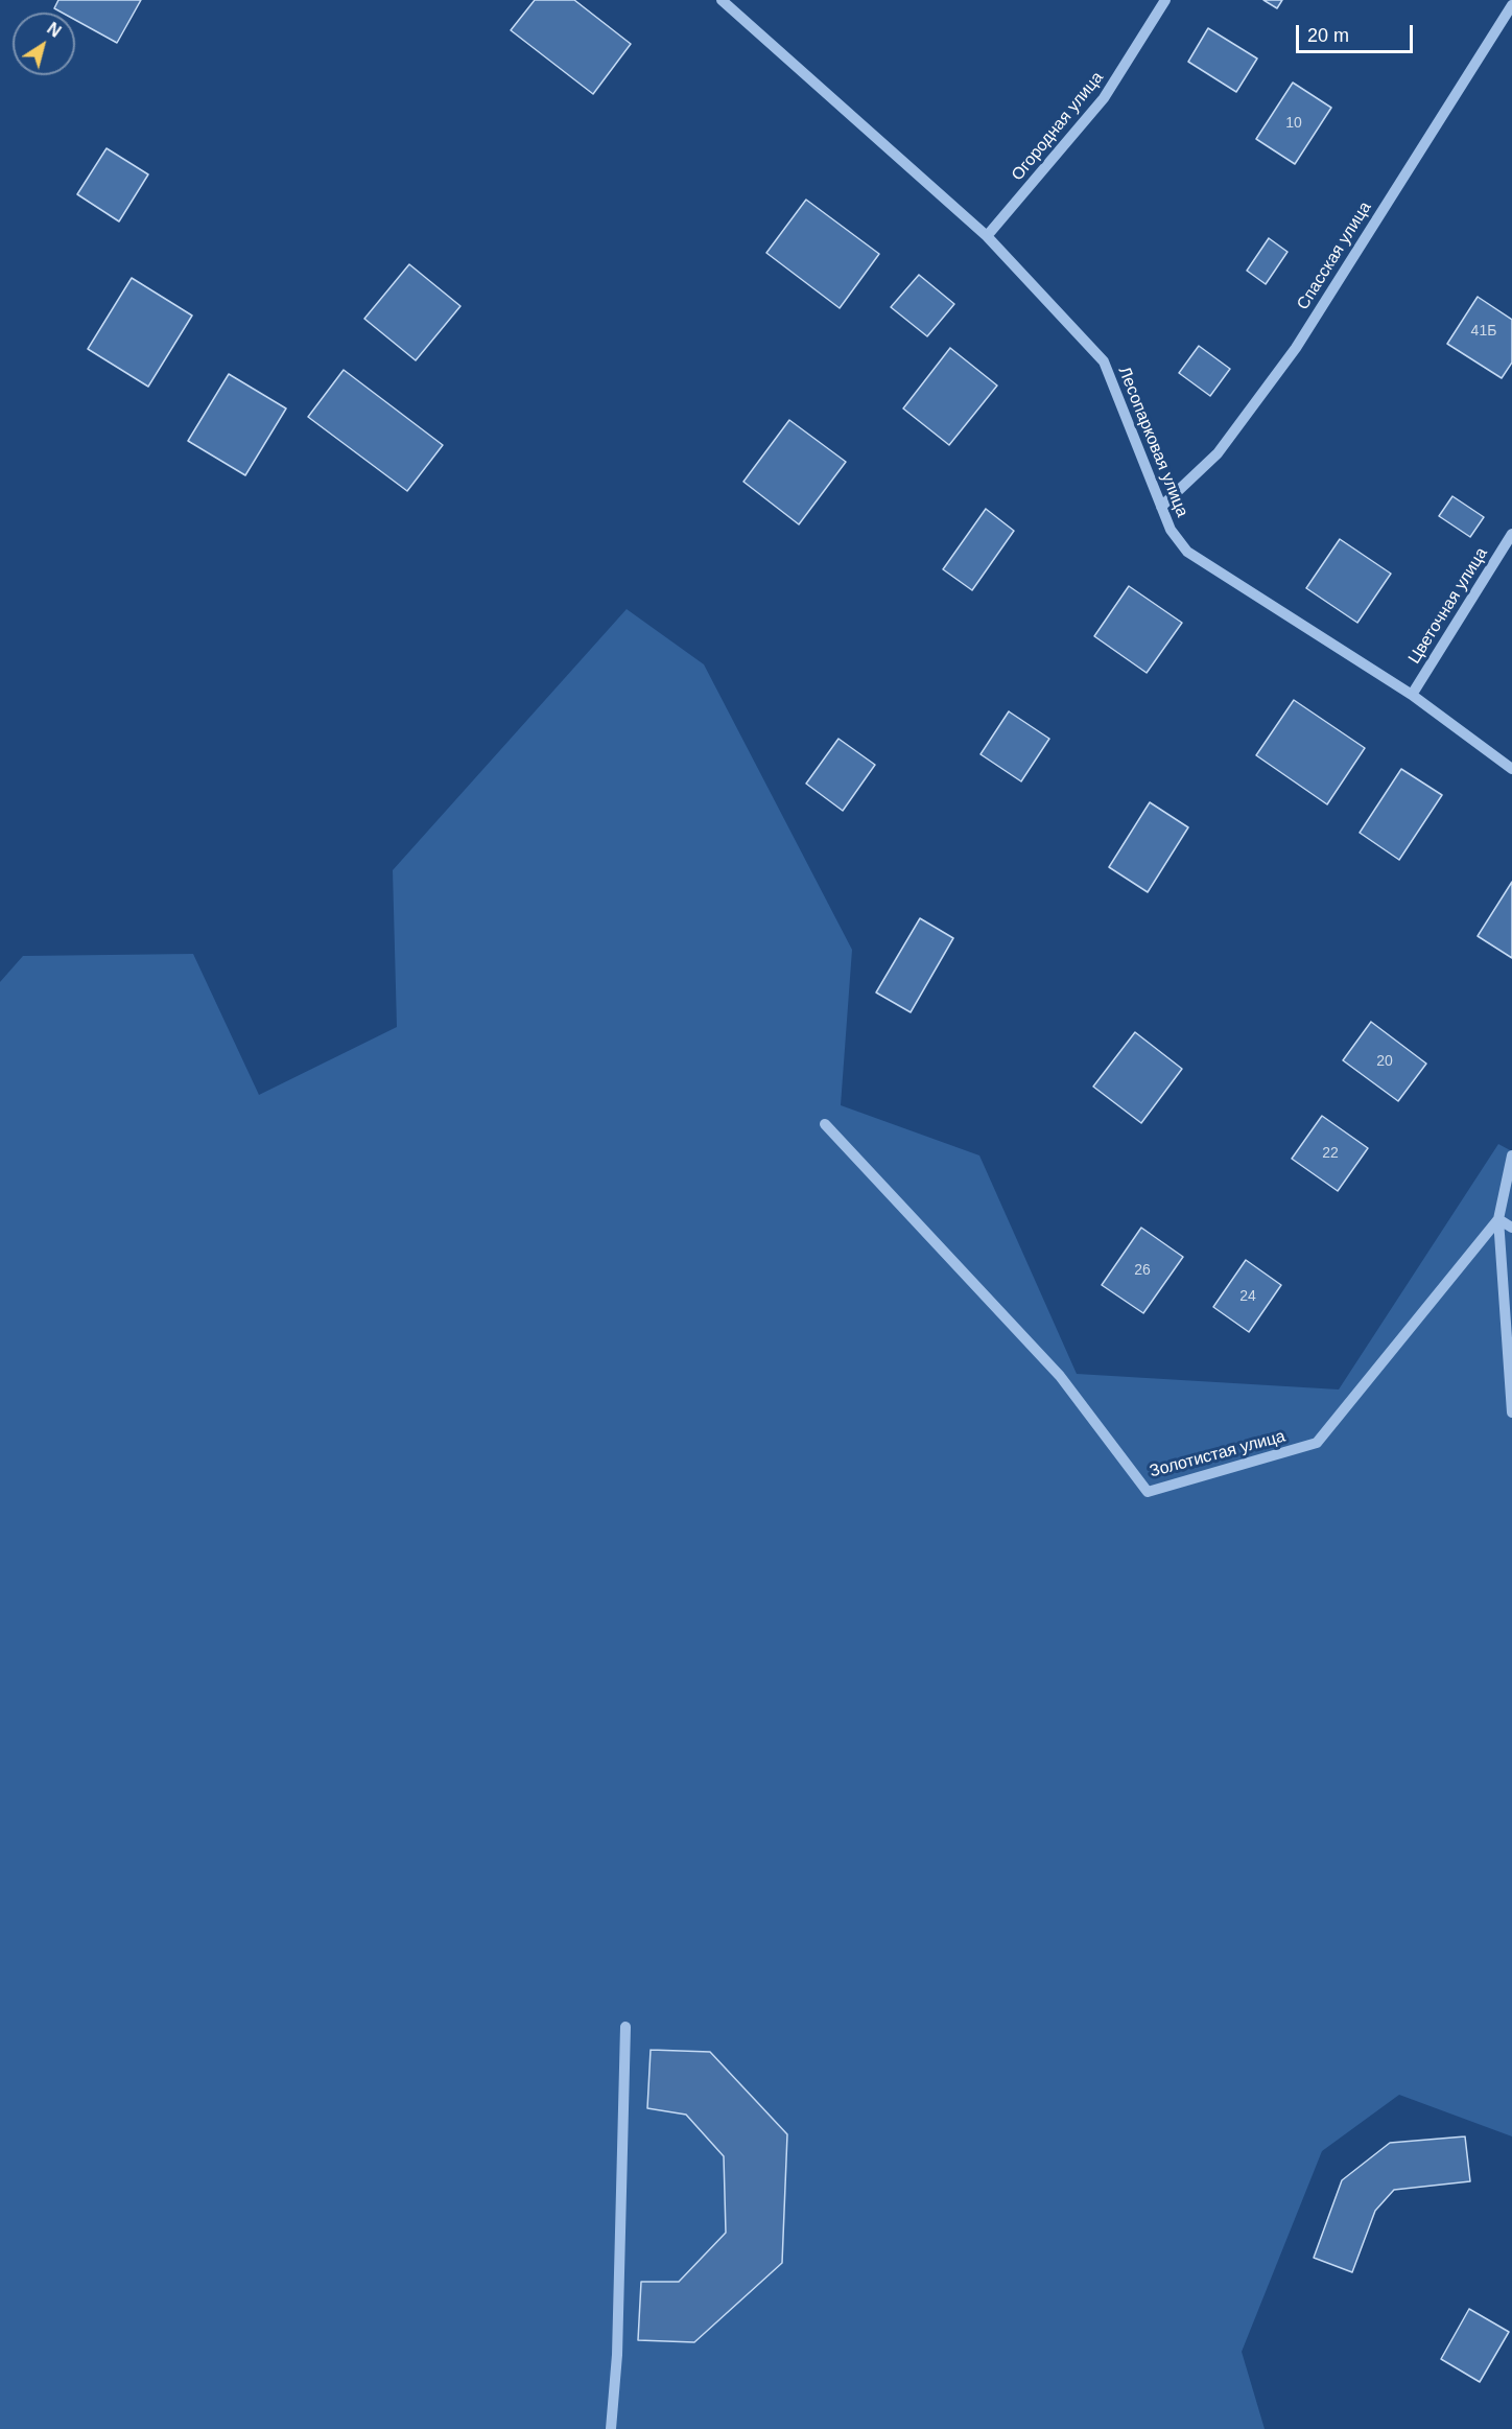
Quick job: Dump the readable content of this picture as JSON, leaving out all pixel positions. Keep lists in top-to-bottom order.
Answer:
{
  "streets": {
    "street": [
      "Огородная улица",
      "Спасская улица",
      "Лесопарковая улица",
      "Цветочная улица",
      "Золотистая улица"
    ]
  },
  "crossings": [
    ["Огородная улица", "Лесопарковая улица"],
    ["Спасская улица", "Лесопарковая улица"],
    ["Лесопарковая улица", "Цветочная улица"]
  ],
  "house_numbers": [
    "10",
    "41Б",
    "20",
    "22",
    "26",
    "24"
  ],
  "scale_bar": "20 m",
  "north": "top right"
}
